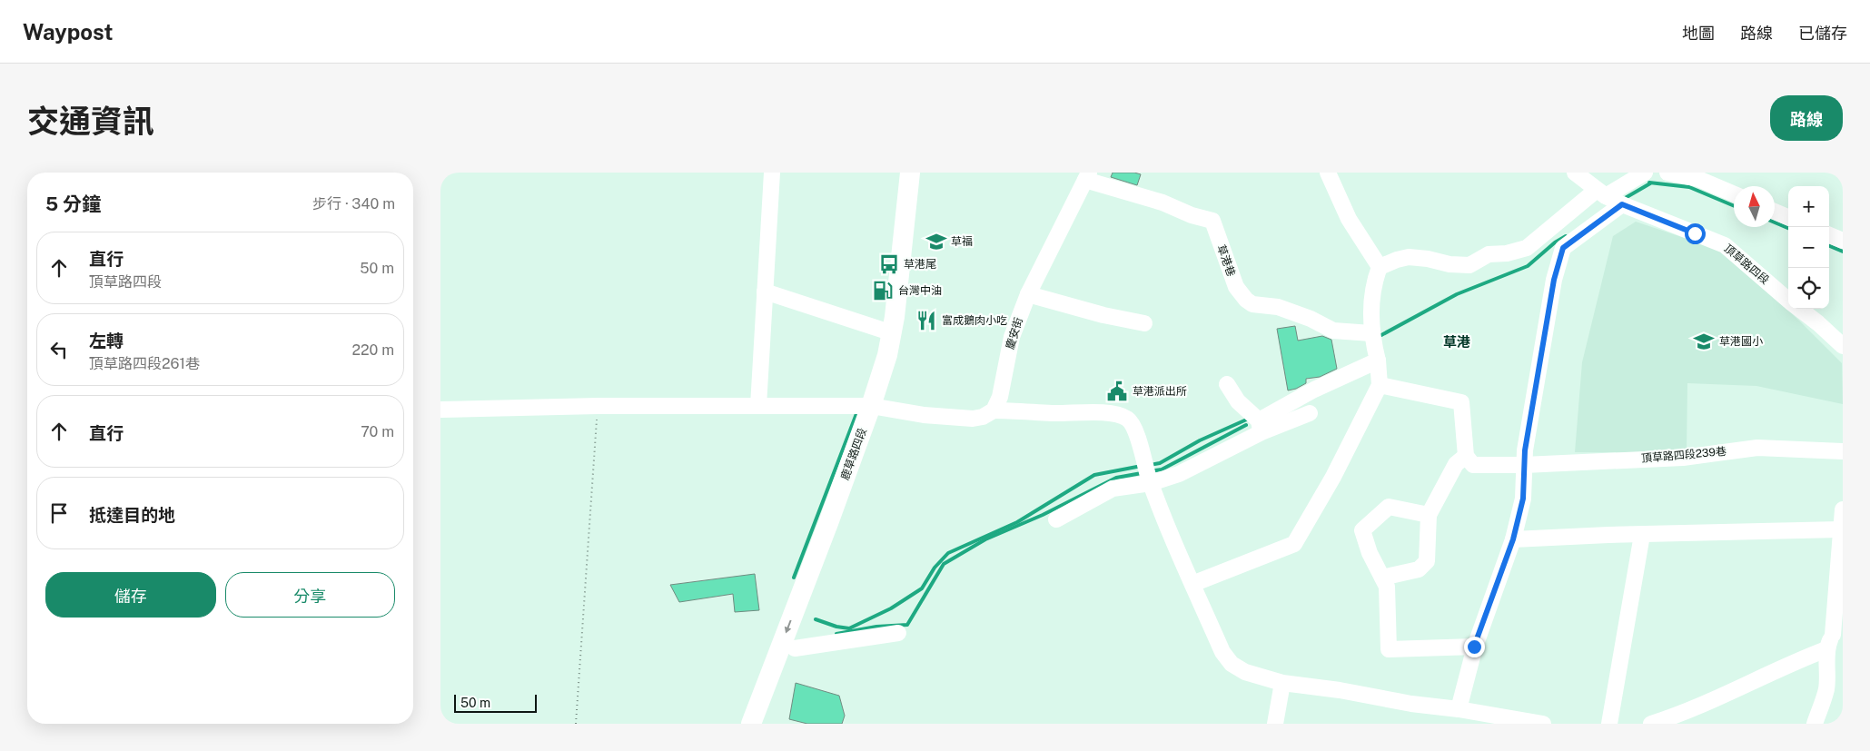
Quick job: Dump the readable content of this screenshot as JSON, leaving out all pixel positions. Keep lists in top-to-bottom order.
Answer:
{
  "streets": {
    "main road": ["鹿草路四段"],
    "street": [
      "草港巷",
      "頂草路四段",
      "慶安街",
      "頂草路四段239巷"
    ]
  },
  "crossings": [
    ["草港巷", "慶安街"]
  ],
  "districts": ["草港"],
  "places": {
    "school or university": ["草福", "草港國小"],
    "bus stop": ["草港尾"],
    "fuel station": ["台灣中油"],
    "restaurant": ["富成鵝肉小吃"],
    "public building": ["草港派出所"]
  },
  "scale_bar": "50 m",
  "north": "top",
  "page": {
    "header": "Waypost",
    "nav": ["地圖", "路線", "已儲存"],
    "title": "交通資訊",
    "buttons": [
      "路線",
      ["儲存", "分享"]
    ],
    "heading": ["5 分鐘", "步行 · 340 m"],
    "map_buttons": ["+", "−"],
    "list": [
      ["直行", "頂草路四段", "50 m"],
      ["左轉", "頂草路四段261巷", "220 m"],
      ["直行", "70 m"],
      "抵達目的地"
    ],
    "scale": "50 m"
  }
}
